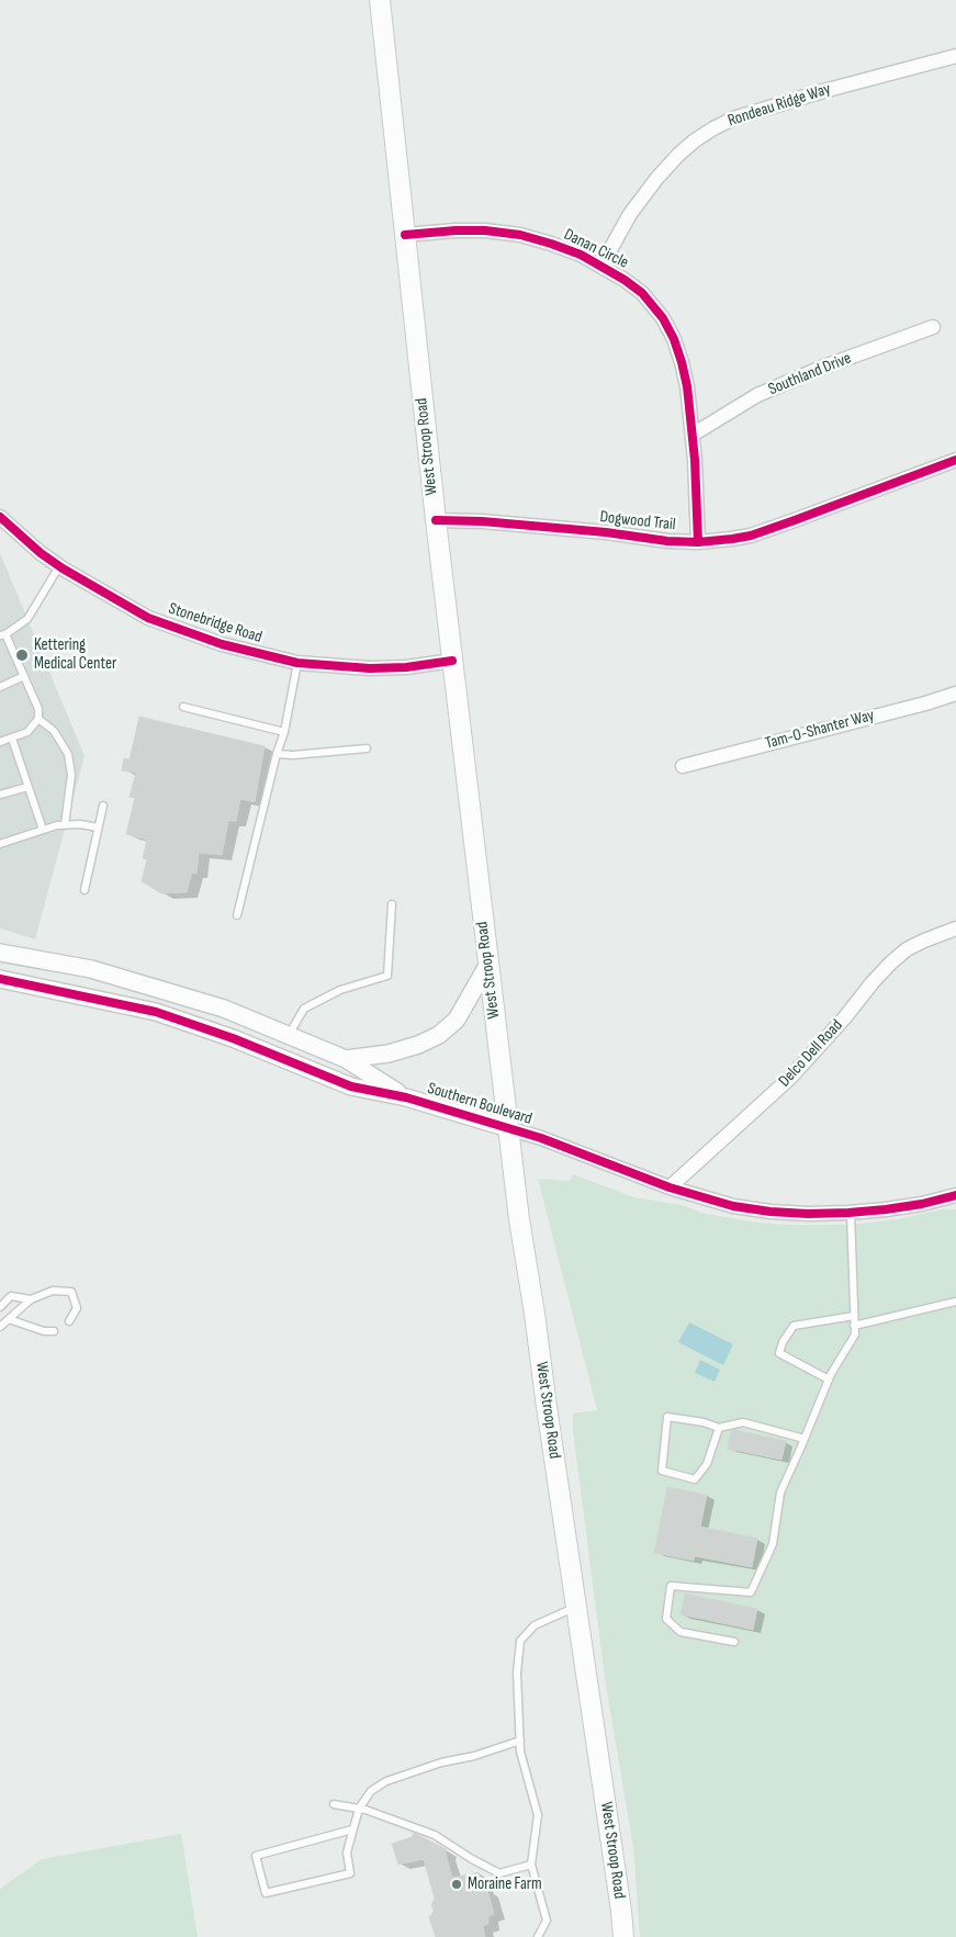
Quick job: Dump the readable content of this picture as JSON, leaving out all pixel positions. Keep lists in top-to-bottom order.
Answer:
{
  "streets": {
    "main road": ["West Stroop Road"],
    "street": [
      "Rondeau Ridge Way",
      "Danan Circle",
      "Southland Drive",
      "Dogwood Trail",
      "Stonebridge Road",
      "Tam-O-Shanter Way",
      "Delco Dell Road",
      "Southern Boulevard"
    ]
  },
  "crossings": [
    ["Rondeau Ridge Way", "Danan Circle"],
    ["Danan Circle", "Southland Drive"],
    ["Danan Circle", "West Stroop Road"],
    ["Danan Circle", "Dogwood Trail"],
    ["West Stroop Road", "Dogwood Trail"],
    ["West Stroop Road", "Stonebridge Road"],
    ["West Stroop Road", "Southern Boulevard"],
    ["Delco Dell Road", "Southern Boulevard"]
  ],
  "places": ["Kettering Medical Center", "Moraine Farm"]
}
